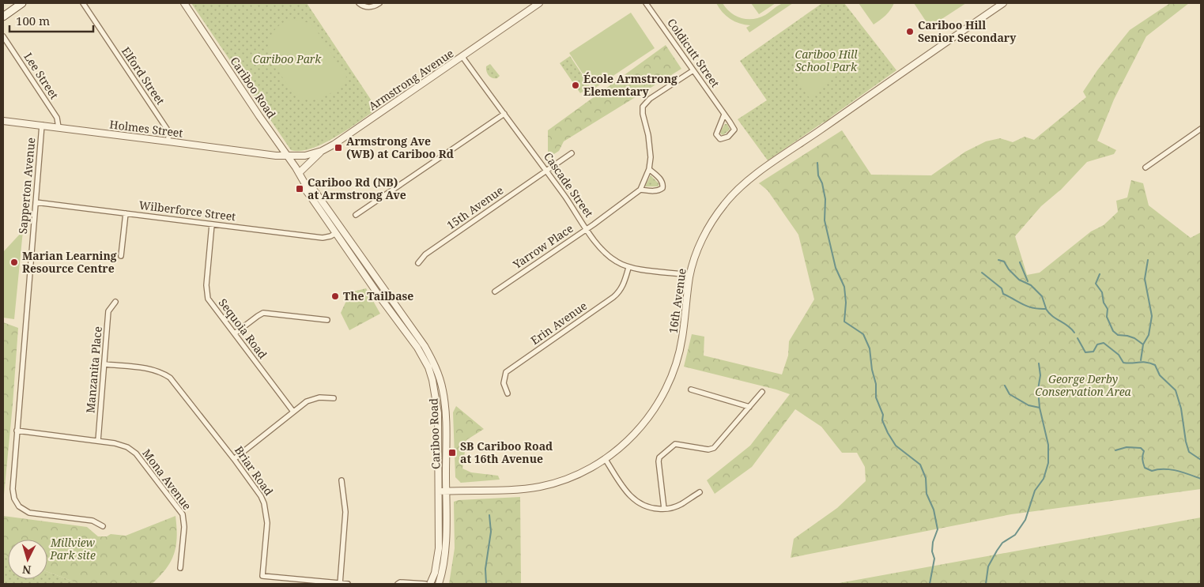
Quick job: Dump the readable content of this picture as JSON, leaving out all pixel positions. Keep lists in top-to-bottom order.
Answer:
{
  "streets": {
    "street": [
      "Coldicutt Street",
      "Lee Street",
      "Elford Street",
      "Armstrong Avenue",
      "Cariboo Road",
      "Holmes Street",
      "Cascade Street",
      "Sapperton Avenue",
      "15th Avenue",
      "Wilberforce Street",
      "Yarrow Place",
      "16th Avenue",
      "Erin Avenue",
      "Sequoia Road",
      "Manzanita Place",
      "Briar Road",
      "Mona Avenue"
    ]
  },
  "crossings": [
    ["Lee Street", "Holmes Street"],
    ["Elford Street", "Holmes Street"],
    ["Armstrong Avenue", "Cariboo Road"],
    ["Armstrong Avenue", "Holmes Street"],
    ["Armstrong Avenue", "Cascade Street"],
    ["Cariboo Road", "Holmes Street"],
    ["Cariboo Road", "Wilberforce Street"],
    ["Cariboo Road", "16th Avenue"],
    ["Holmes Street", "Sapperton Avenue"],
    ["Cascade Street", "15th Avenue"],
    ["Cascade Street", "Yarrow Place"],
    ["Cascade Street", "16th Avenue"],
    ["Cascade Street", "Erin Avenue"],
    ["Sapperton Avenue", "Wilberforce Street"],
    ["Sapperton Avenue", "Mona Avenue"],
    ["Wilberforce Street", "Sequoia Road"],
    ["Manzanita Place", "Briar Road"],
    ["Manzanita Place", "Mona Avenue"]
  ],
  "parks": [
    "Cariboo Hill School Park",
    "Cariboo Park",
    "George Derby Conservation Area",
    "Millview Park site"
  ],
  "places": {
    "other": [
      "Cariboo Hill Senior Secondary",
      "École Armstrong Elementary",
      "Marian Learning Resource Centre",
      "The Tailbase"
    ],
    "transit": ["Armstrong Ave (WB) at Cariboo Rd", "Cariboo Rd (NB) at Armstrong Ave", "SB Cariboo Road at 16th Avenue"]
  },
  "scale_bar": "100 m",
  "north": "bottom"
}
